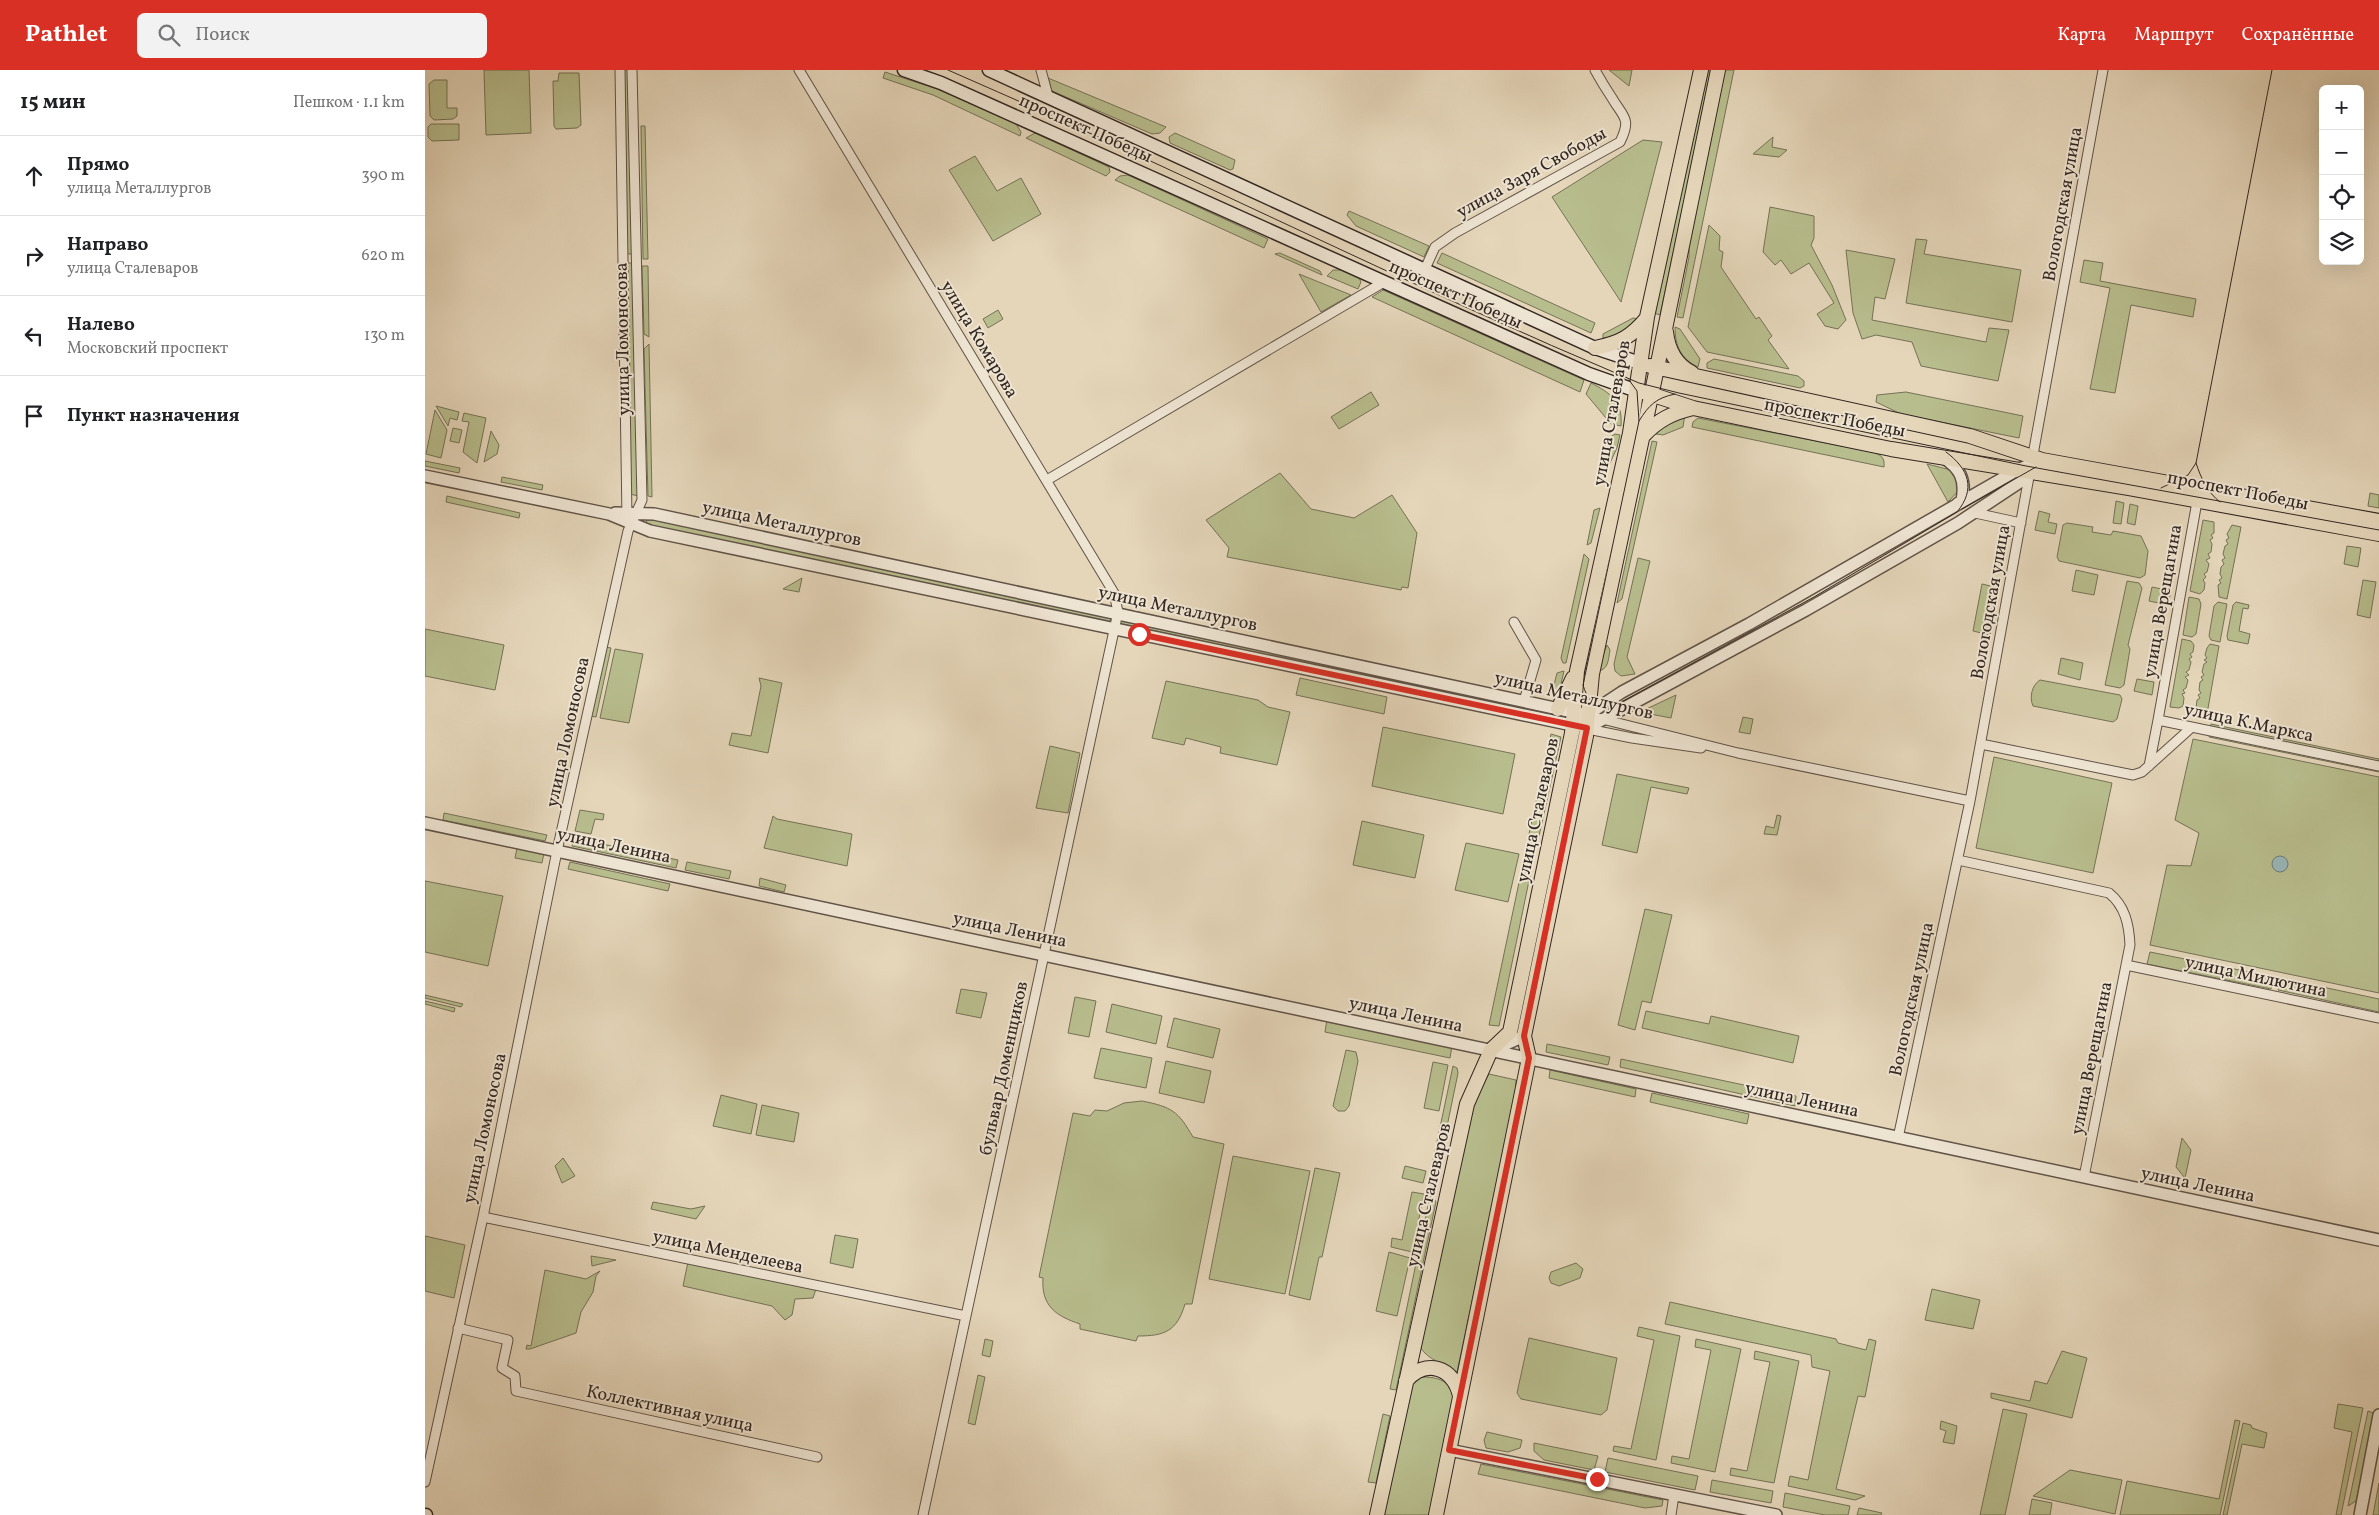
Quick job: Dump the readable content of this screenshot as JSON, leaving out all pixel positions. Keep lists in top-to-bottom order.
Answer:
{
  "streets": {
    "main road": ["проспект Победы", "улица Сталеваров"],
    "street": [
      "улица Заря Свободы",
      "Вологодская улица",
      "улица Ломоносова",
      "улица Комарова",
      "улица Металлургов",
      "улица Верещагина",
      "улица К.Маркса",
      "улица Ленина",
      "улица Милютина",
      "бульвар Доменщиков",
      "улица Менделеева",
      "Коллективная улица"
    ]
  },
  "crossings": [
    ["проспект Победы", "улица Заря Свободы"],
    ["проспект Победы", "Вологодская улица"],
    ["проспект Победы", "улица Сталеваров"],
    ["проспект Победы", "улица Верещагина"],
    ["Вологодская улица", "улица Металлургов"],
    ["Вологодская улица", "улица Верещагина"],
    ["Вологодская улица", "улица Ленина"],
    ["улица Ломоносова", "улица Металлургов"],
    ["улица Ломоносова", "улица Ленина"],
    ["улица Ломоносова", "улица Менделеева"],
    ["улица Ломоносова", "Коллективная улица"],
    ["улица Комарова", "улица Металлургов"],
    ["улица Сталеваров", "улица Металлургов"],
    ["улица Сталеваров", "улица Ленина"],
    ["улица Металлургов", "бульвар Доменщиков"],
    ["улица Верещагина", "улица К.Маркса"],
    ["улица Верещагина", "улица Ленина"],
    ["улица Верещагина", "улица Милютина"],
    ["улица Ленина", "бульвар Доменщиков"],
    ["бульвар Доменщиков", "улица Менделеева"]
  ],
  "page": {
    "header": "Pathlet",
    "search": "Поиск",
    "nav": ["Карта", "Маршрут", "Сохранённые"],
    "heading": ["15 мин", "Пешком · 1.1 km"],
    "map_buttons": ["+", "−"],
    "list": [
      ["Прямо", "улица Металлургов", "390 m"],
      ["Направо", "улица Сталеваров", "620 m"],
      ["Налево", "Московский проспект", "130 m"],
      "Пункт назначения"
    ]
  }
}
